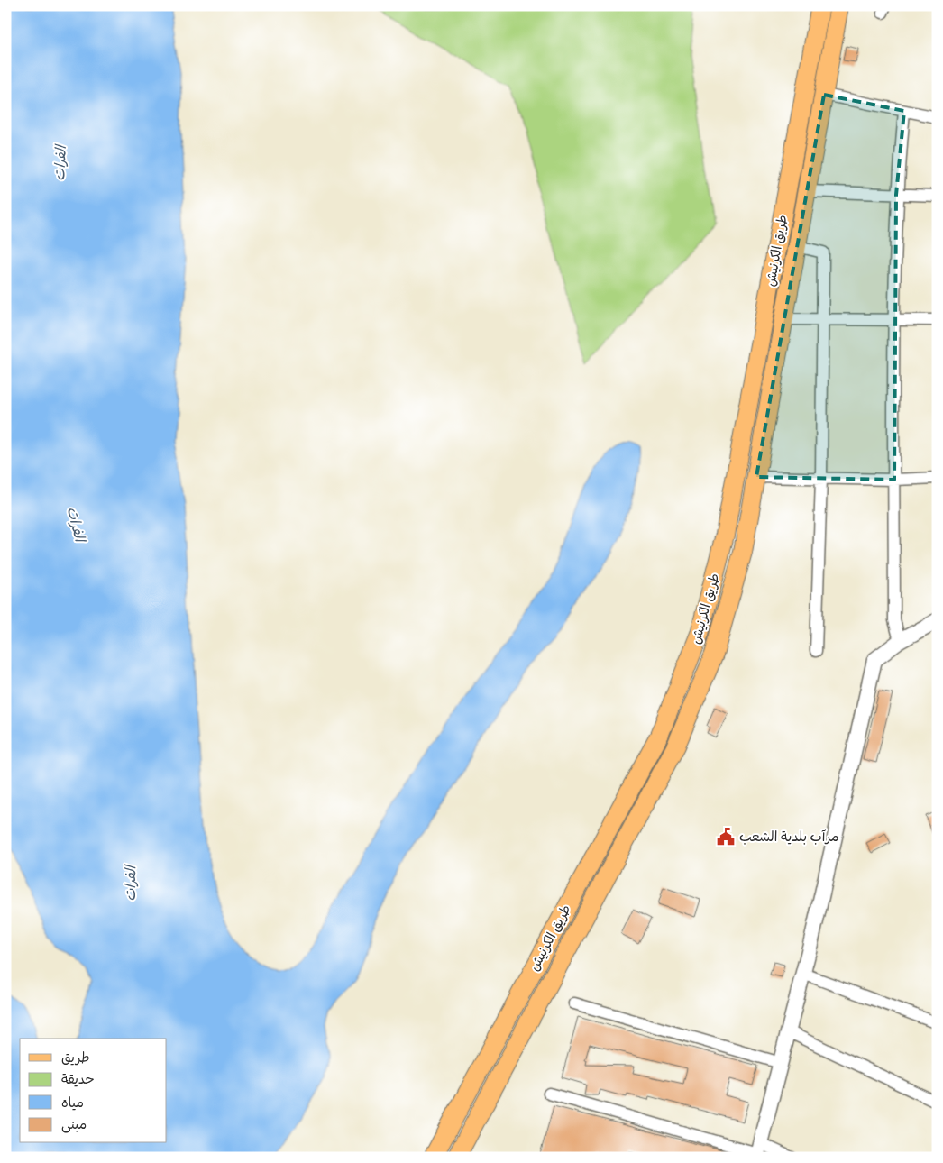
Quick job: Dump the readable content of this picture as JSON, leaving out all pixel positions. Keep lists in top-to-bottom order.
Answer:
{
  "streets": {
    "main road": ["طريق الكرنيش"]
  },
  "water": ["الفرات"],
  "places": {
    "public building": ["مرآب بلدية الشعب"]
  },
  "legend": [
    "طريق",
    "حديقة",
    "مياه",
    "مبنى"
  ]
}
